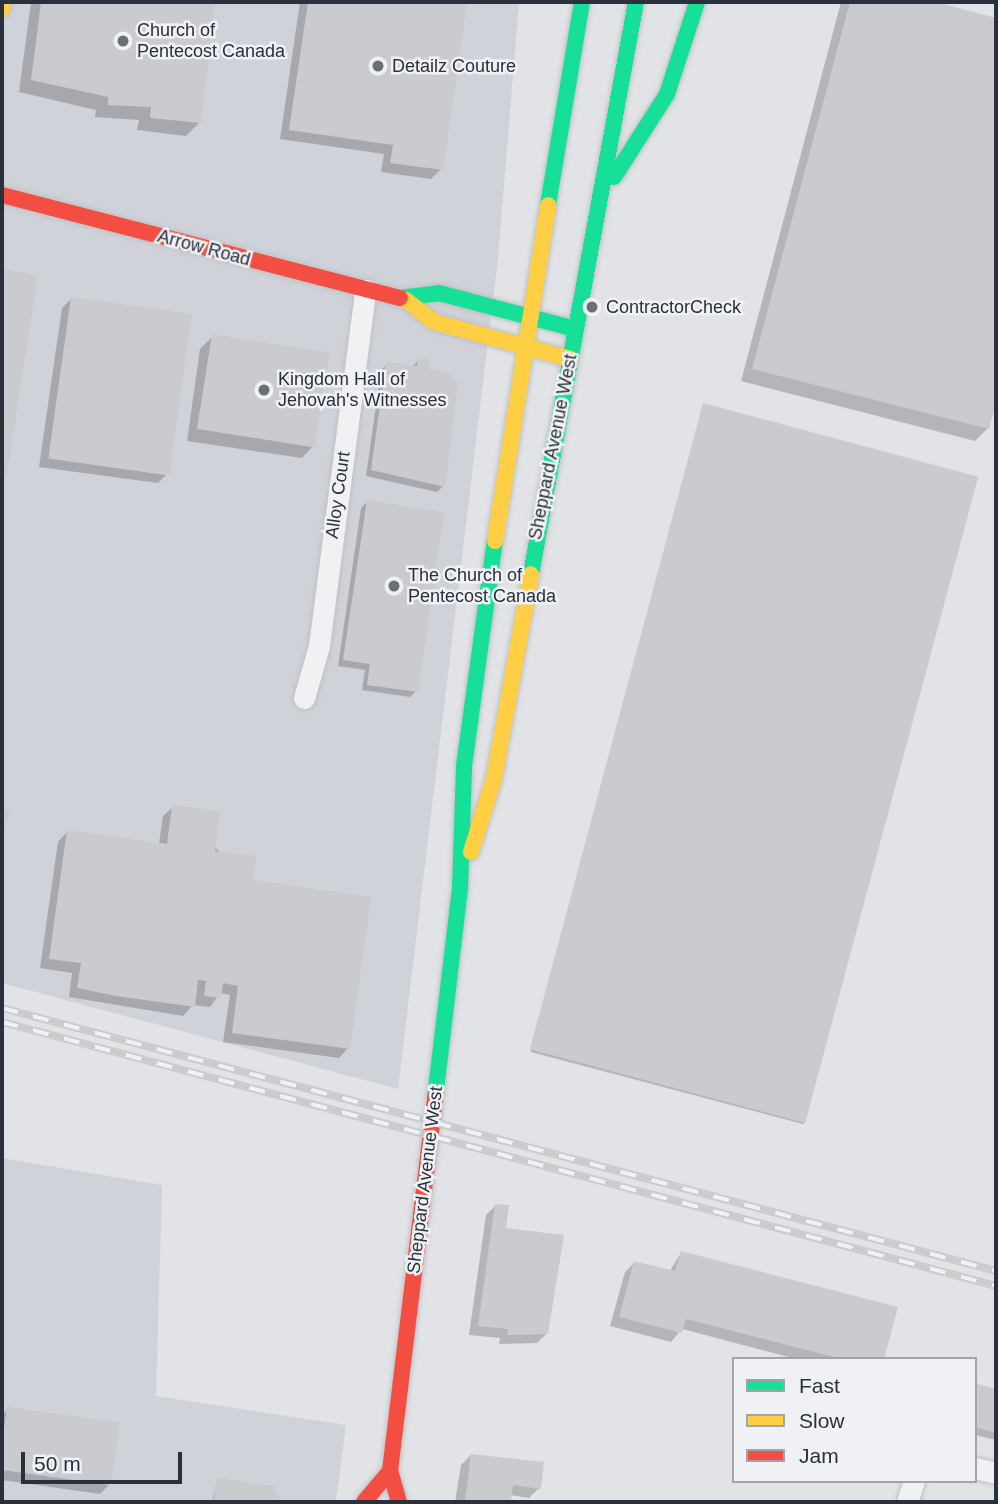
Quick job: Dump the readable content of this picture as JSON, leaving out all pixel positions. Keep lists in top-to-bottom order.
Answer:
{
  "streets": {
    "main road": ["Arrow Road", "Sheppard Avenue West"],
    "street": ["Alloy Court"]
  },
  "crossings": [
    ["Arrow Road", "Sheppard Avenue West"],
    ["Arrow Road", "Alloy Court"]
  ],
  "places": [
    "Church of Pentecost Canada",
    "Detailz Couture",
    "ContractorCheck",
    "Kingdom Hall of Jehovah's Witnesses",
    "The Church of Pentecost Canada"
  ],
  "legend": ["Fast", "Slow", "Jam"],
  "scale_bar": "50 m"
}
